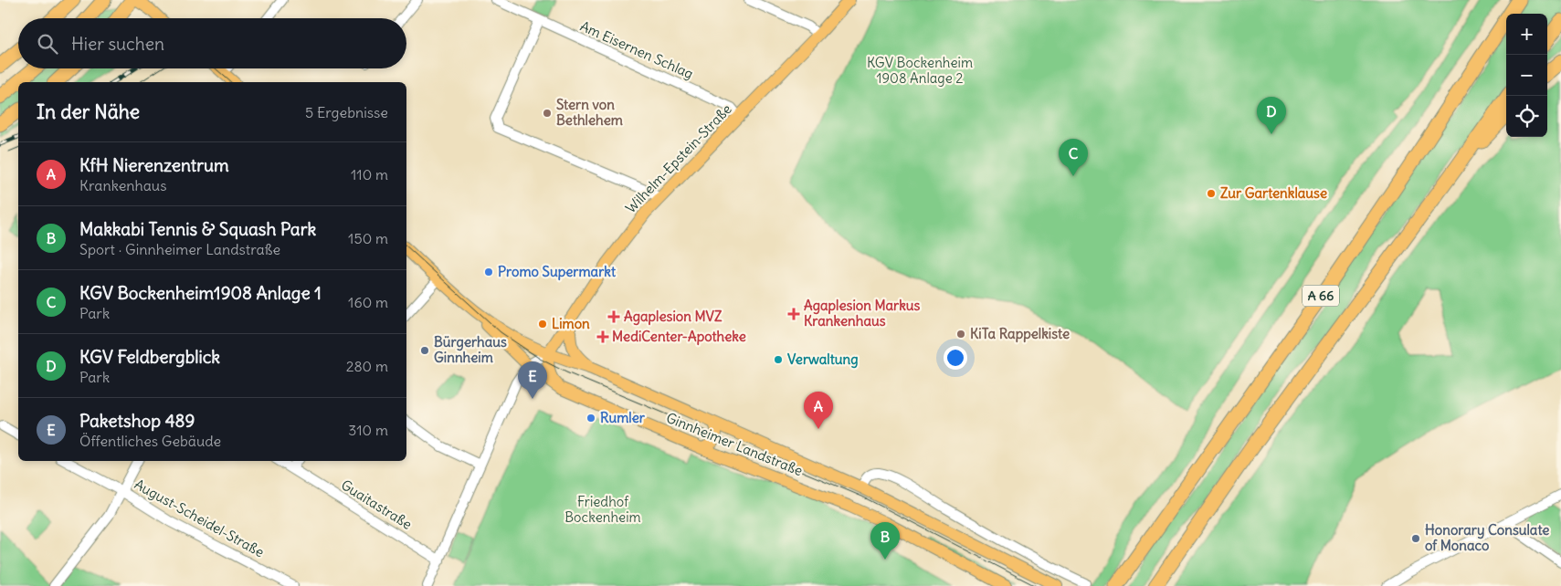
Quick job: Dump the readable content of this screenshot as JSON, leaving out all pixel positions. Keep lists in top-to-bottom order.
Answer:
{
  "streets": {
    "highway": ["A 66"],
    "main road": ["Wilhelm-Epstein-Straße", "Ginnheimer Landstraße"],
    "street": ["Am Eisernen Schlag", "Guaitastraße", "August-Scheidel-Straße"]
  },
  "crossings": [
    ["Am Eisernen Schlag", "Wilhelm-Epstein-Straße"],
    ["Wilhelm-Epstein-Straße", "Ginnheimer Landstraße"]
  ],
  "parks": ["KGV Bockenheim 1908 Anlage 2", "Friedhof Bockenheim"],
  "places": {
    "other": [
      "Stern von Bethlehem",
      "Zur Gartenklause",
      "Promo Supermarkt",
      "Limon",
      "KiTa Rappelkiste",
      "Bürgerhaus Ginnheim",
      "Verwaltung",
      "Rumler",
      "Honorary Consulate of Monaco"
    ],
    "health": ["Agaplesion Markus Krankenhaus", "Agaplesion MVZ", "MediCenter-Apotheke"]
  },
  "page": {
    "map_buttons": ["+", "−"],
    "search": "Hier suchen",
    "heading": ["In der Nähe", "5 Ergebnisse"],
    "pins": [
      "D",
      "C",
      "E",
      "A",
      "B"
    ],
    "list": [
      {
        "mark": "A",
        "name": "KfH Nierenzentrum",
        "note": "Krankenhaus",
        "value": "110 m"
      },
      {
        "mark": "B",
        "name": "Makkabi Tennis & Squash Park",
        "note": "Sport · Ginnheimer Landstraße",
        "value": "150 m"
      },
      {
        "mark": "C",
        "name": "KGV Bockenheim1908 Anlage 1",
        "note": "Park",
        "value": "160 m"
      },
      {
        "mark": "D",
        "name": "KGV Feldbergblick",
        "note": "Park",
        "value": "280 m"
      },
      {
        "mark": "E",
        "name": "Paketshop 489",
        "note": "Öffentliches Gebäude",
        "value": "310 m"
      }
    ]
  }
}
